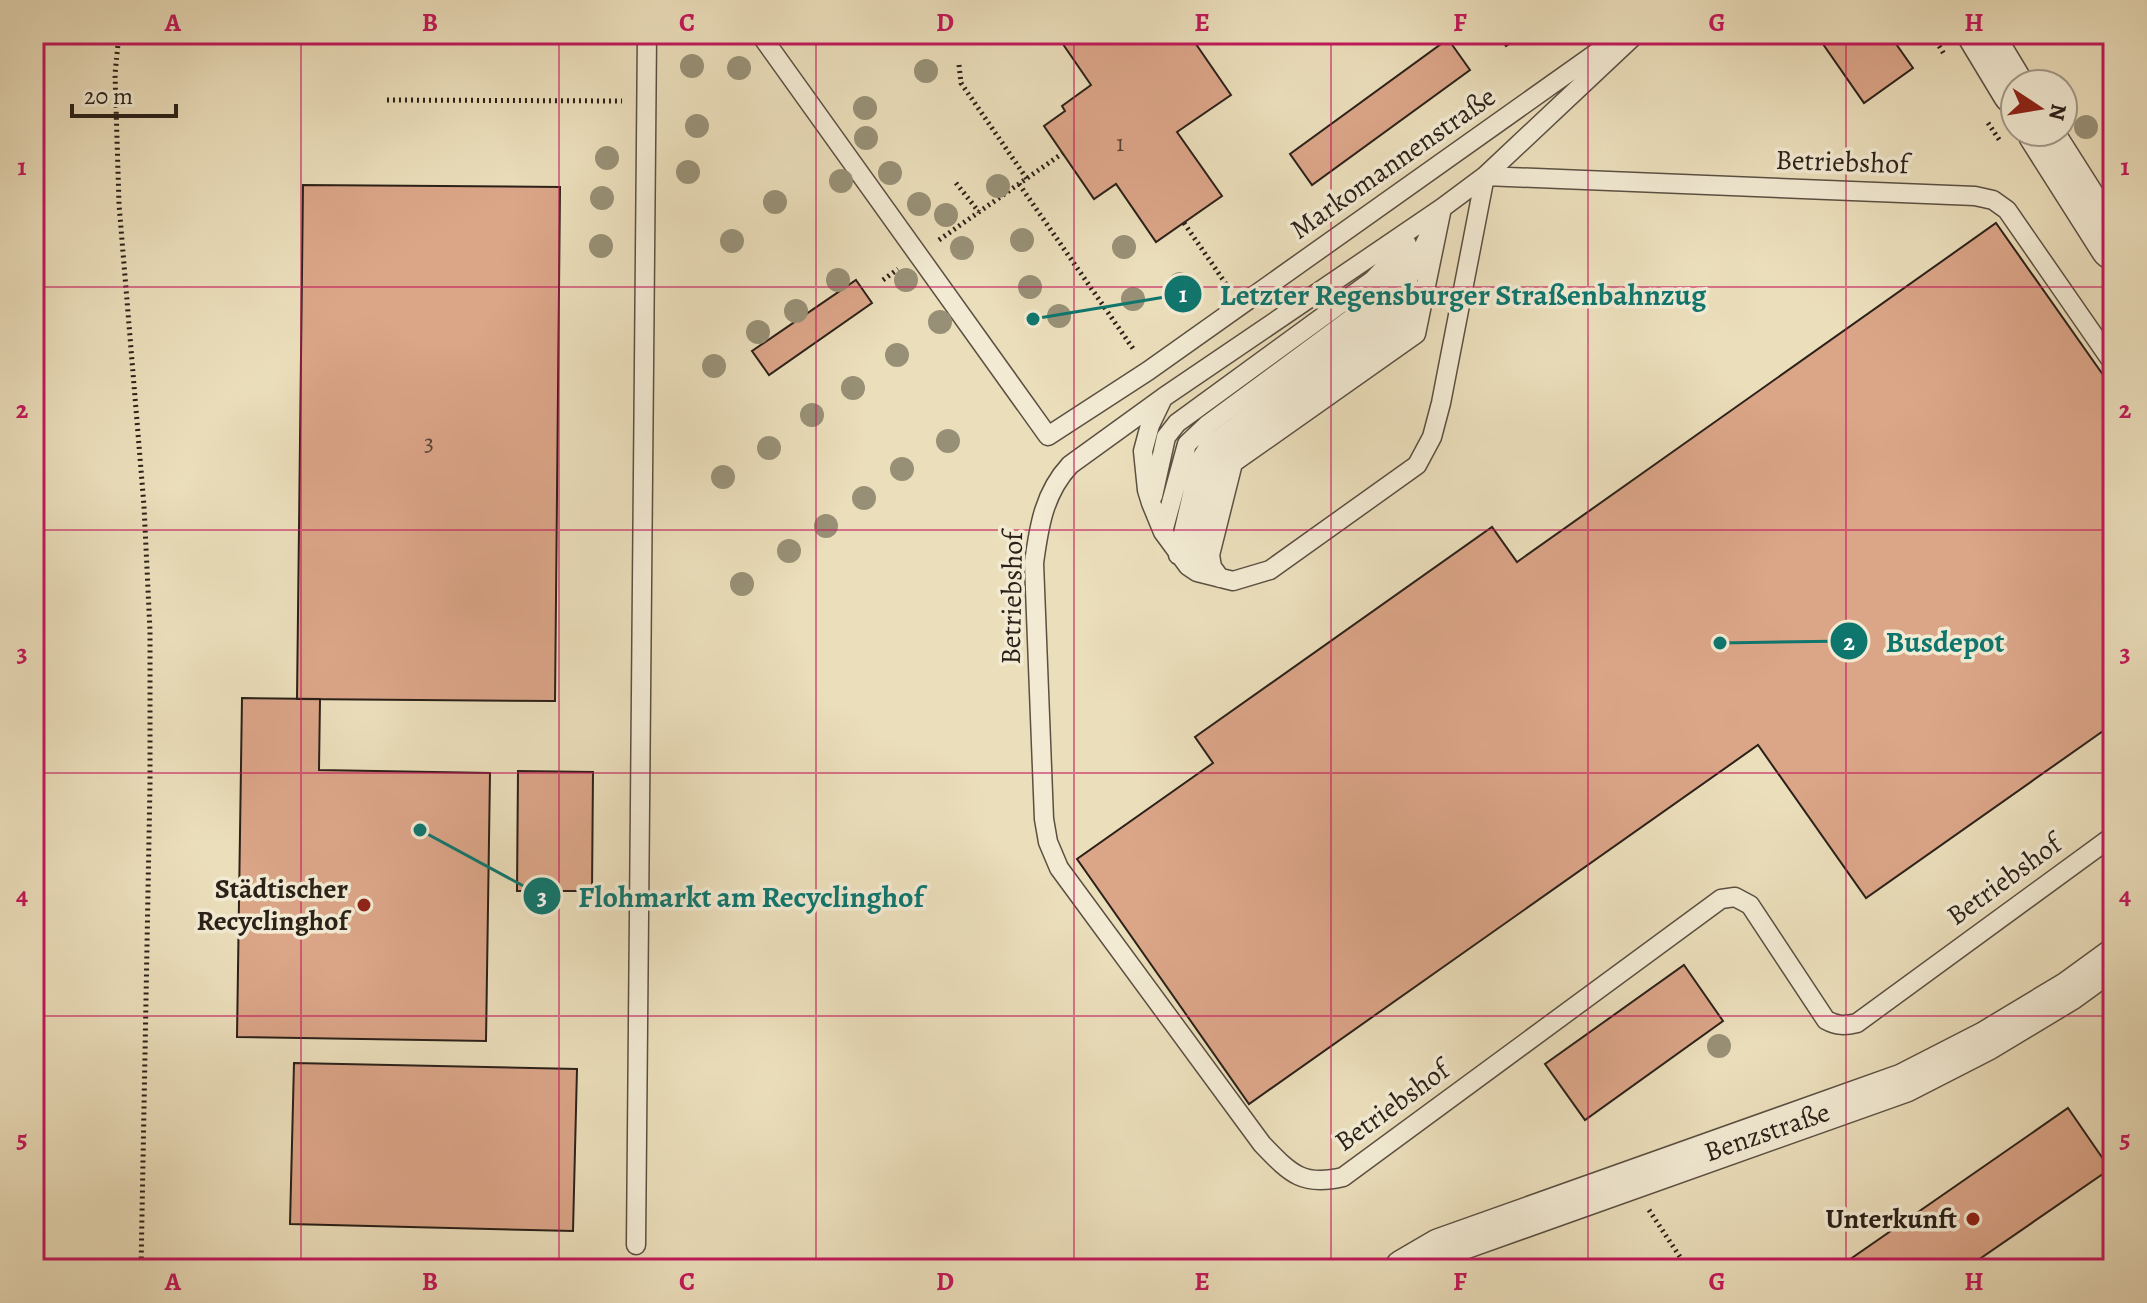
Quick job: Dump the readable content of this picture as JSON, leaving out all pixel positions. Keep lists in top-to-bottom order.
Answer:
{
  "streets": {
    "street": ["Benzstraße"],
    "lane": ["Betriebshof", "Markomannenstraße"]
  },
  "places": [
    "Letzter Regensburger Straßenbahnzug",
    "Busdepot",
    "Flohmarkt am Recyclinghof",
    "Städtischer Recyclinghof",
    "Unterkunft"
  ],
  "house_numbers": ["1", "3"],
  "scale_bar": "20 m",
  "north": "right",
  "grid": {
    "columns": [
      "A",
      "B",
      "C",
      "D",
      "E",
      "F",
      "G",
      "H"
    ],
    "rows": [
      "1",
      "2",
      "3",
      "4",
      "5"
    ]
  }
}
